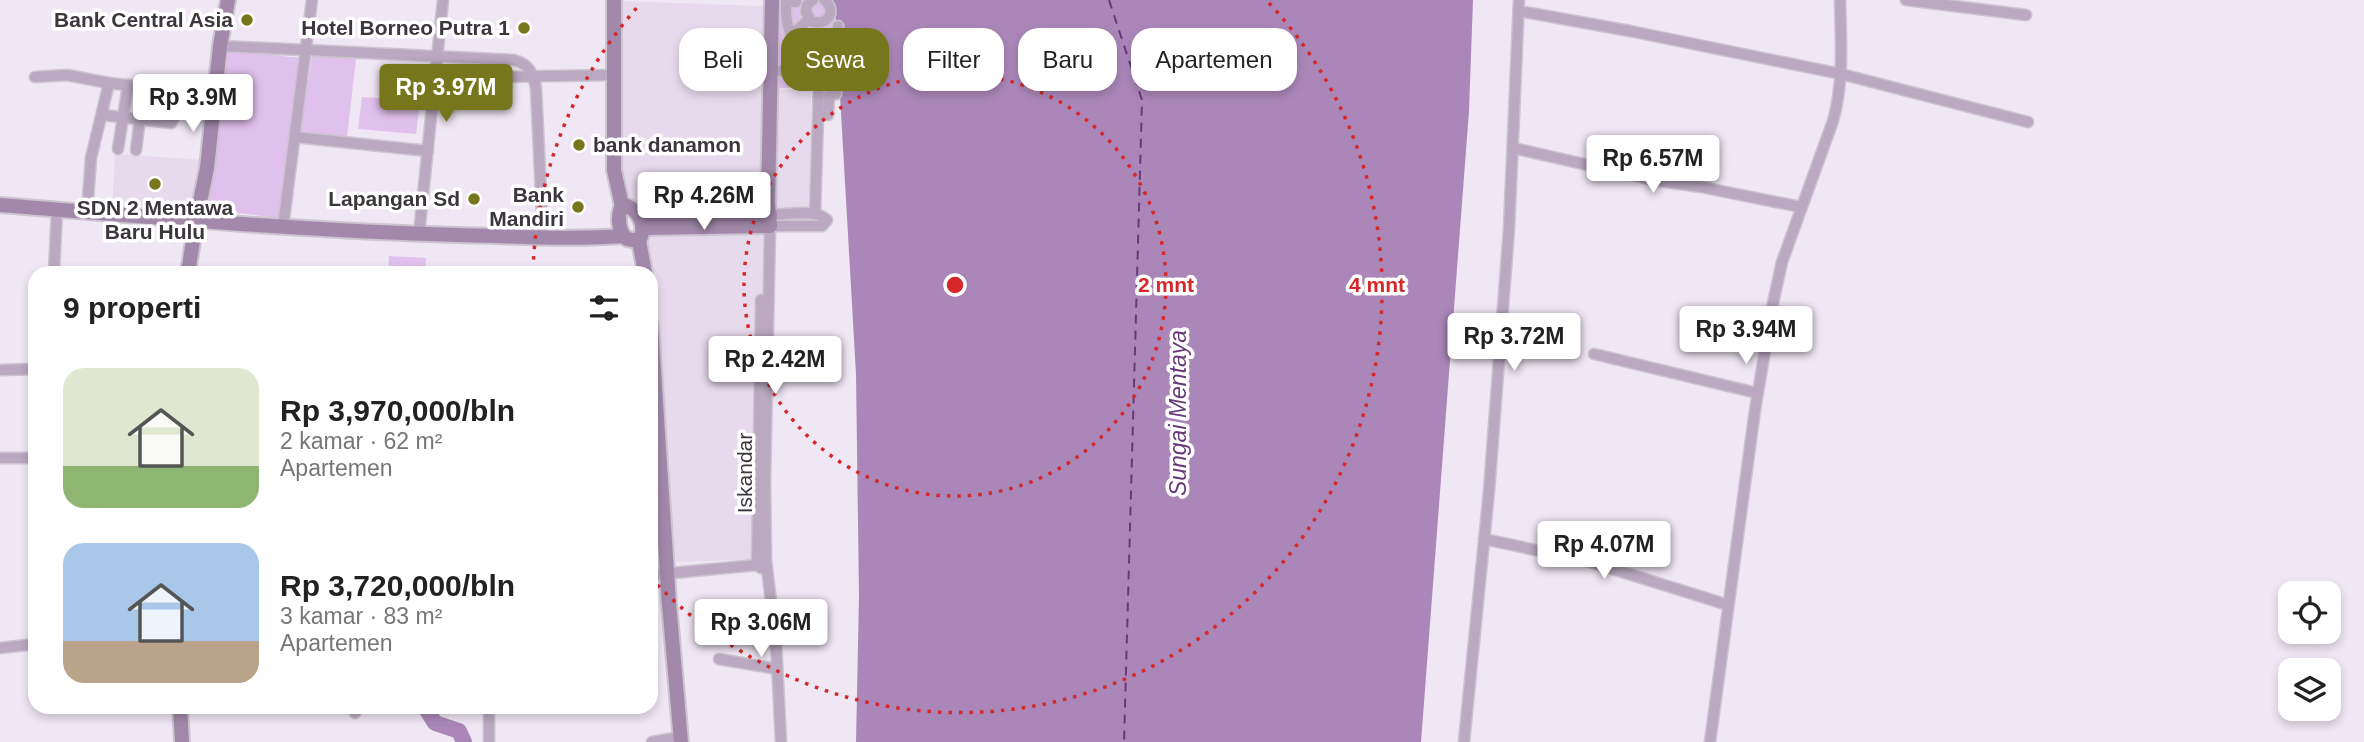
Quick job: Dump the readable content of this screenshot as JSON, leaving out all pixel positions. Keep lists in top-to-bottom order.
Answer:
{
  "streets": {
    "street": ["Iskandar"]
  },
  "water": ["Sungai Mentaya"],
  "places": [
    "Bank Central Asia",
    "Hotel Borneo Putra 1",
    "bank danamon",
    "SDN 2 Mentawa Baru Hulu",
    "Lapangan Sd",
    "Bank Mandiri"
  ],
  "page": {
    "chip": [
      "Beli",
      "Sewa",
      "Filter",
      "Baru",
      "Apartemen"
    ],
    "price": [
      "Rp 3.97M",
      "Rp 3.9M",
      "Rp 6.57M",
      "Rp 4.26M",
      "Rp 3.94M",
      "Rp 3.72M",
      "Rp 2.42M",
      "Rp 4.07M",
      "Rp 3.06M"
    ],
    "heading": "9 properti",
    "list": [
      {
        "name": "Rp 3,970,000/bln",
        "note": "2 kamar · 62 m² · Apartemen"
      },
      {
        "name": "Rp 3,720,000/bln",
        "note": "3 kamar · 83 m² · Apartemen"
      }
    ]
  },
  "rings": ["2 mnt", "4 mnt"]
}
